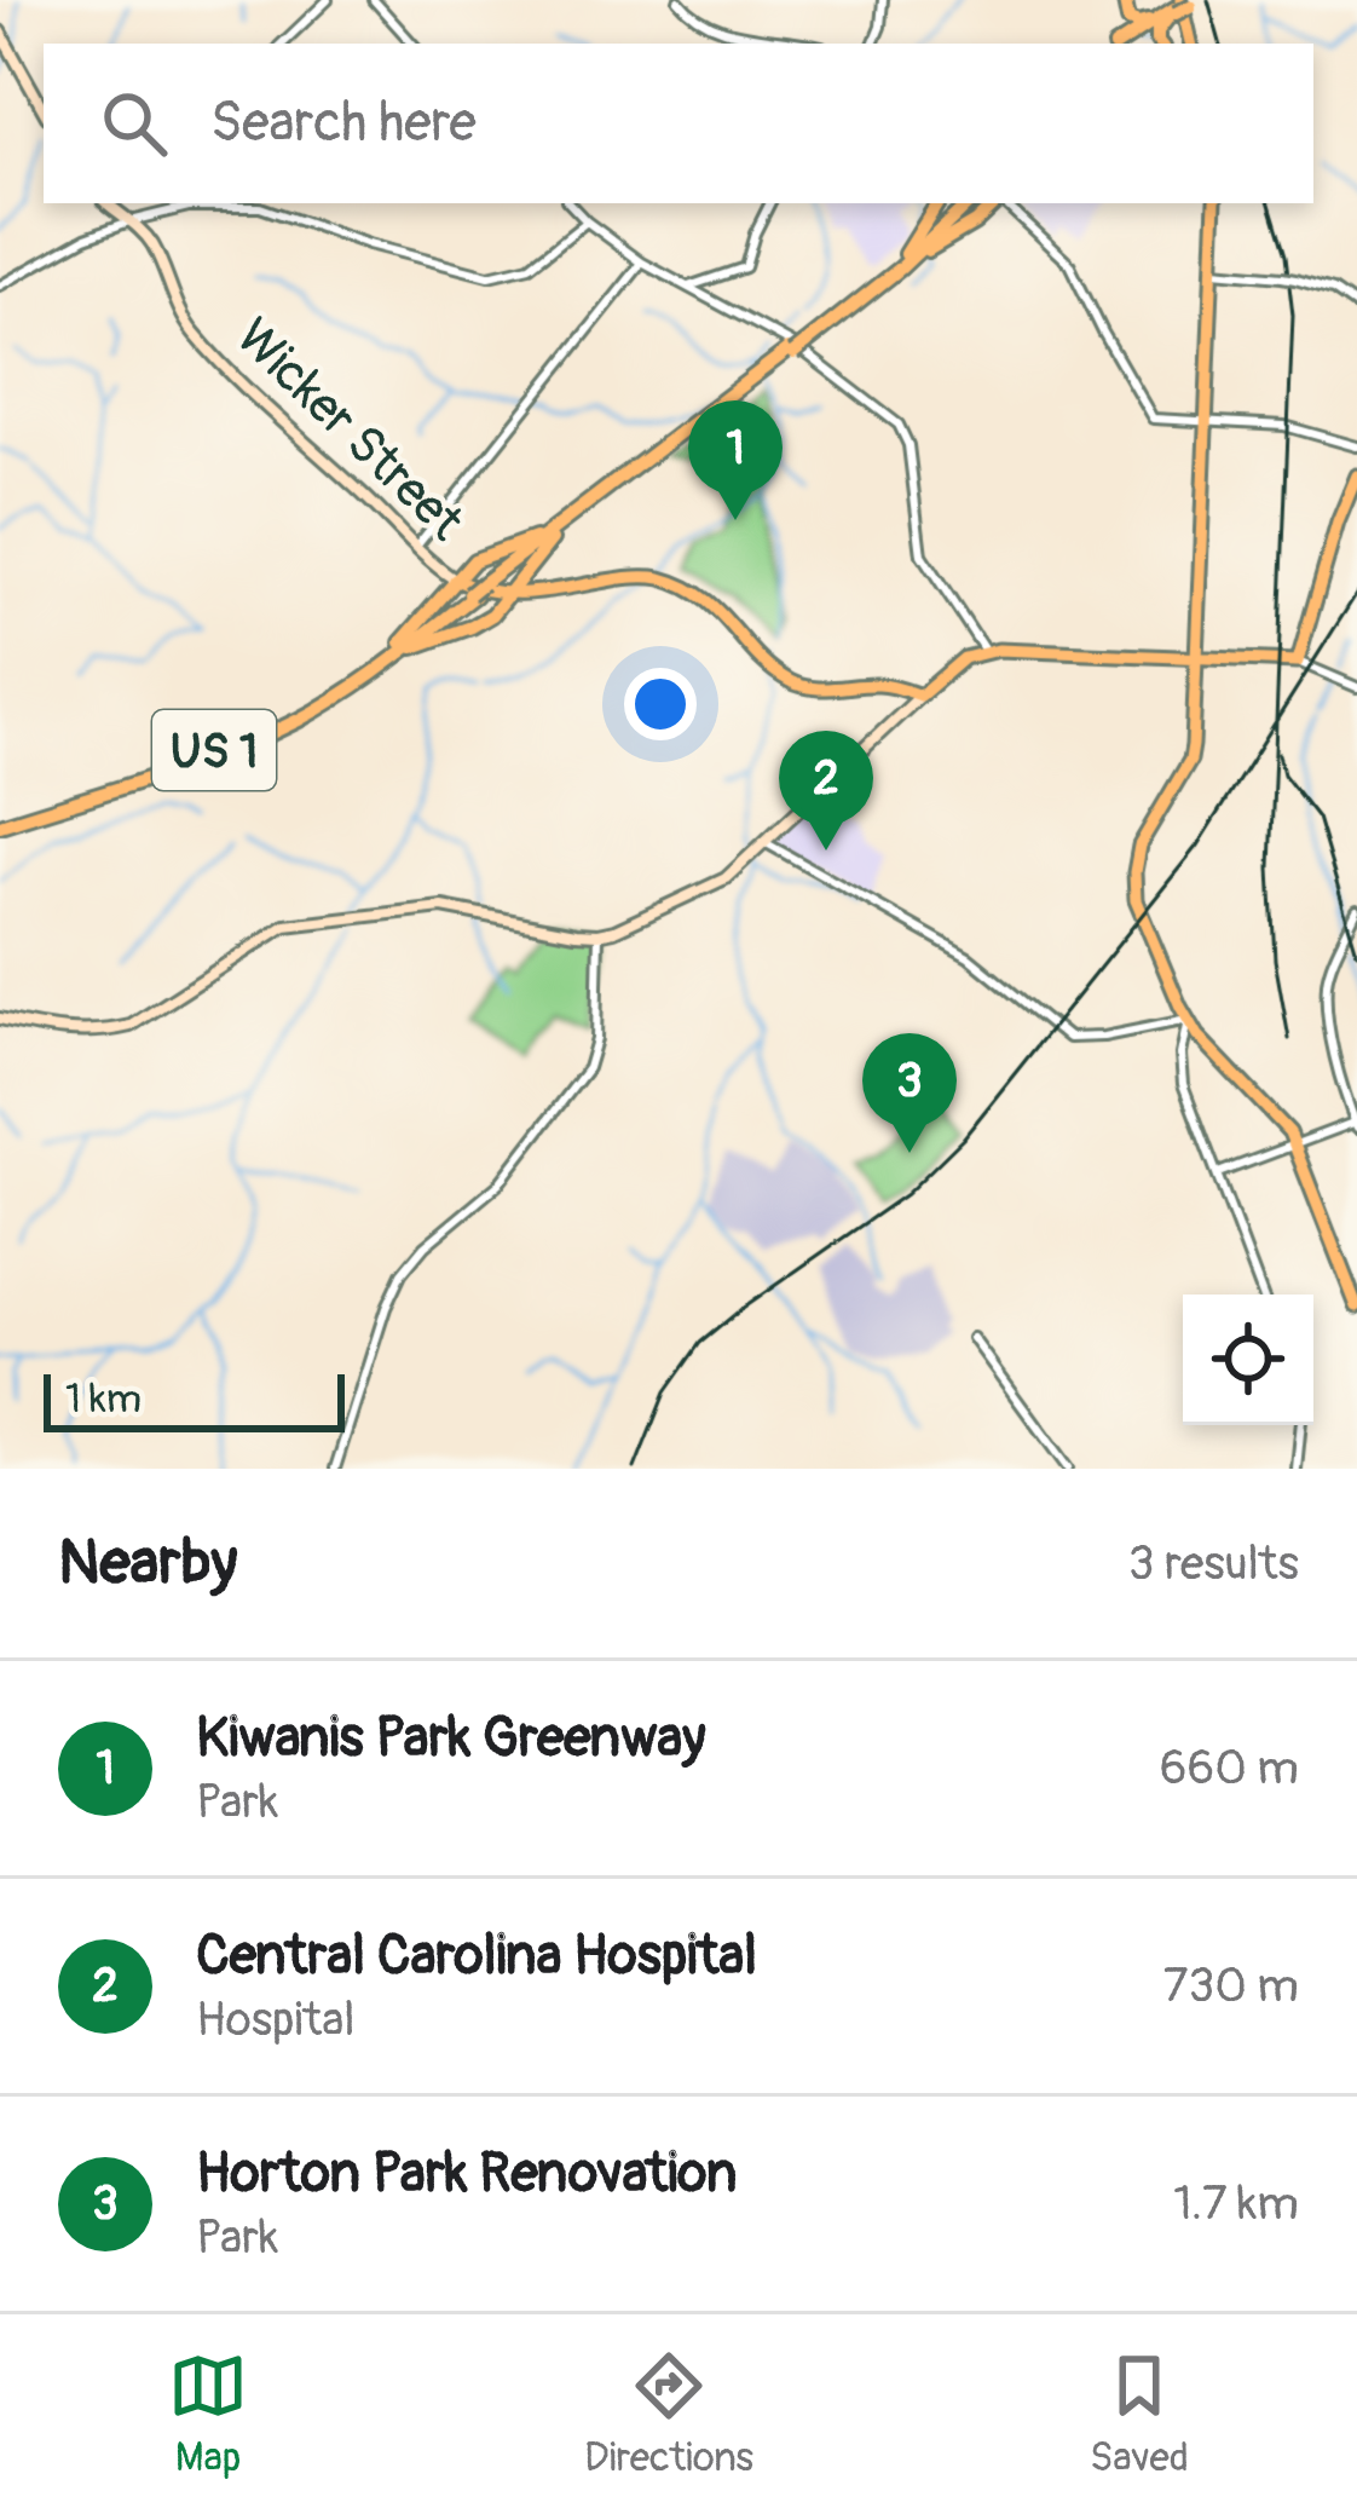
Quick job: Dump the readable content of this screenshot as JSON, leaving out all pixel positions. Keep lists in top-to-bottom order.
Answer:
{
  "streets": {
    "highway": ["US 1"],
    "main road": ["Wicker Street"]
  },
  "scale_bar": "1 km",
  "page": {
    "search": "Search here",
    "pins": ["1", "2", "3"],
    "scale": "1 km",
    "heading": ["Nearby", "3 results"],
    "list": [
      {
        "mark": "1",
        "name": "Kiwanis Park Greenway",
        "note": "Park",
        "value": "660 m"
      },
      {
        "mark": "2",
        "name": "Central Carolina Hospital",
        "note": "Hospital",
        "value": "730 m"
      },
      {
        "mark": "3",
        "name": "Horton Park Renovation",
        "note": "Park",
        "value": "1.7 km"
      }
    ],
    "nav": ["Map", "Directions", "Saved"]
  }
}
